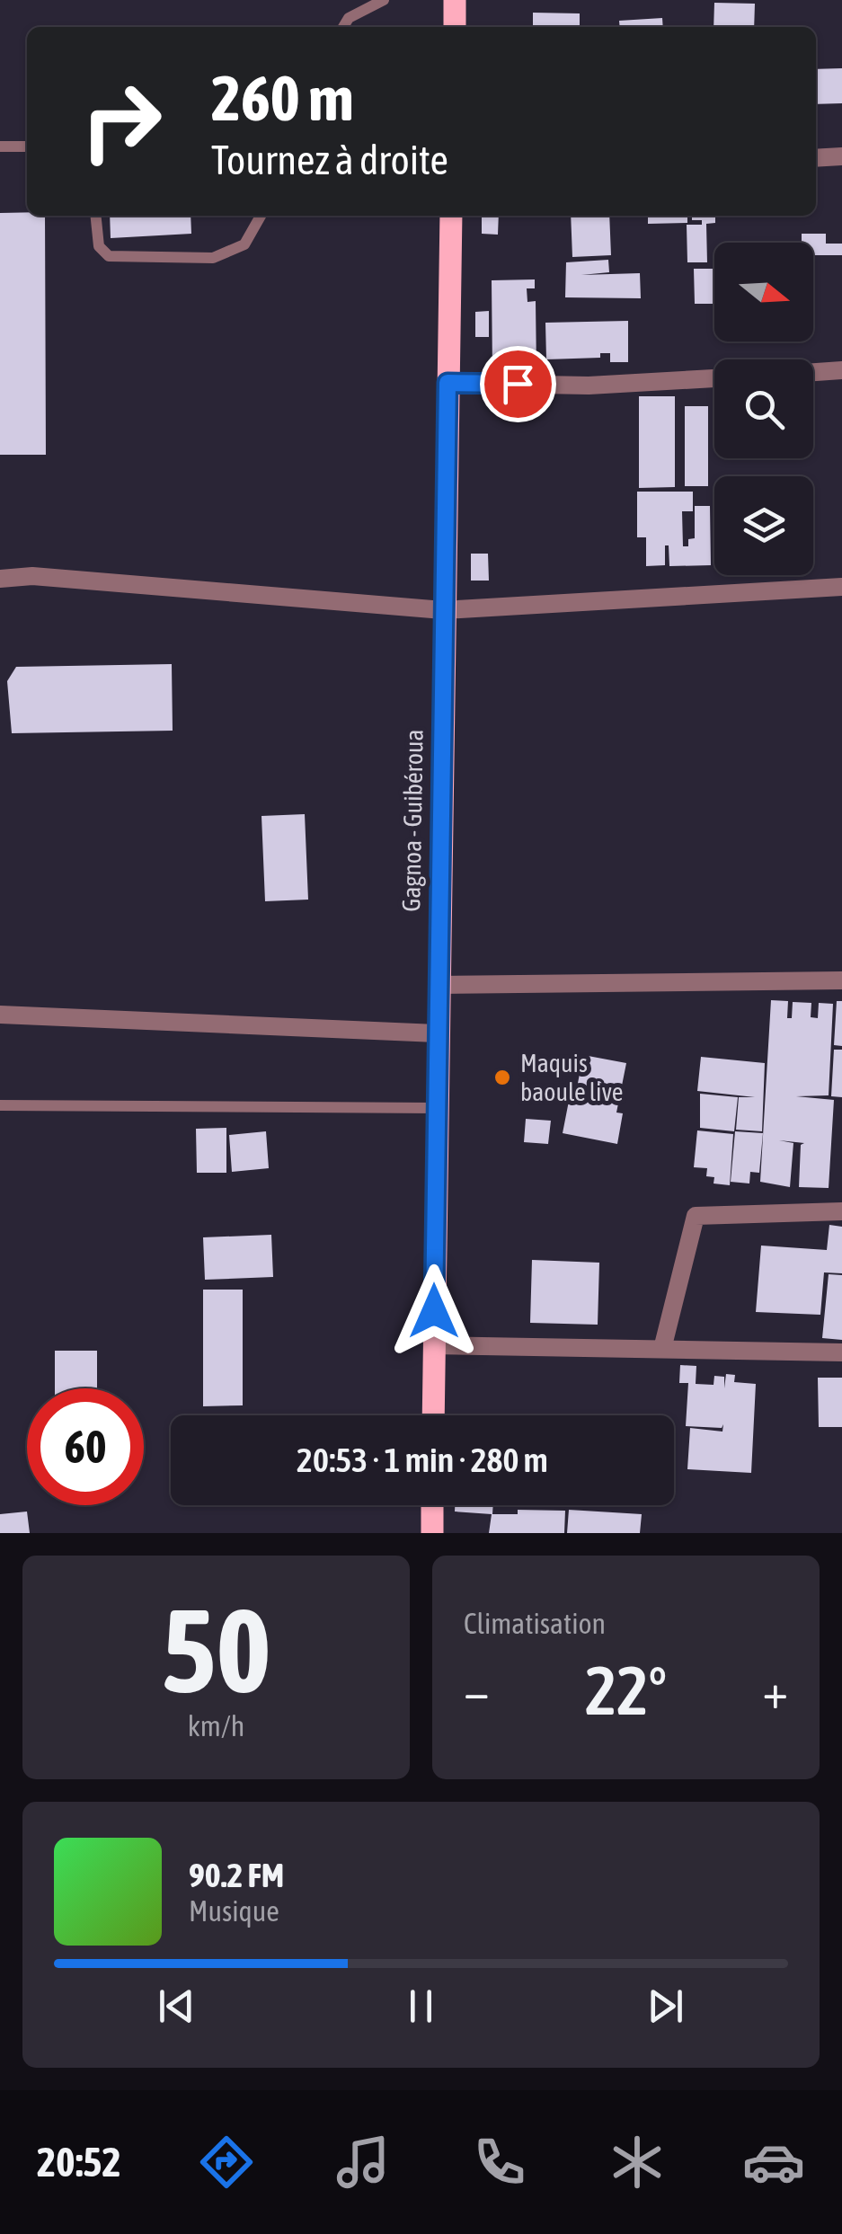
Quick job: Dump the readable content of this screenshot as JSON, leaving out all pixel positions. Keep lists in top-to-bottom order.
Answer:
{
  "streets": {
    "main road": ["Gagnoa - Guibéroua"]
  },
  "places": ["Maquis baoule live"],
  "north": "right",
  "page": {
    "turn": ["260 m", "Tournez à droite"],
    "limit": "60",
    "trip": "20:53 · 1 min · 280 m",
    "tile": [
      ["50", "km/h"],
      "Climatisation"
    ],
    "heat": ["−", "22°", "+"],
    "song": ["90.2 FM", "Musique"],
    "tabs": "20:52"
  }
}
